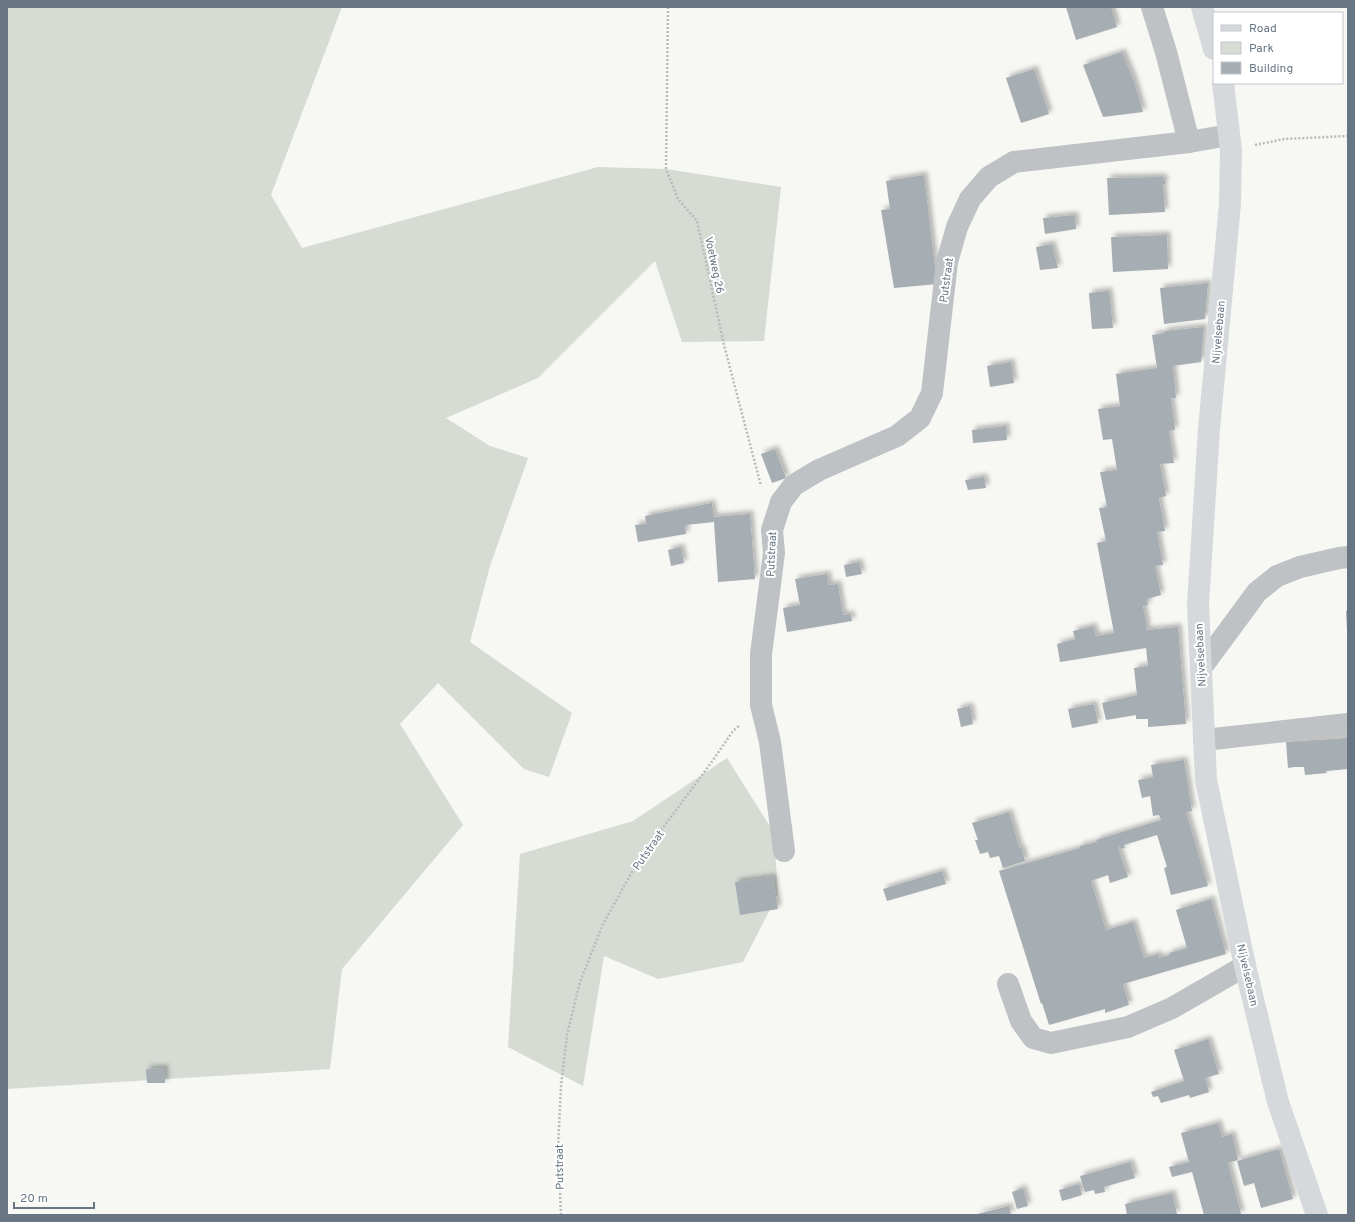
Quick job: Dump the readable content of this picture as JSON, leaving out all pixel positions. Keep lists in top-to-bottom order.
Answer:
{
  "streets": {
    "main road": ["Nijvelsebaan"],
    "street": ["Putstraat"],
    "path": ["Voetweg 26"]
  },
  "crossings": [
    ["Putstraat", "Nijvelsebaan"]
  ],
  "legend": ["Road", "Park", "Building"],
  "scale_bar": "20 m"
}
